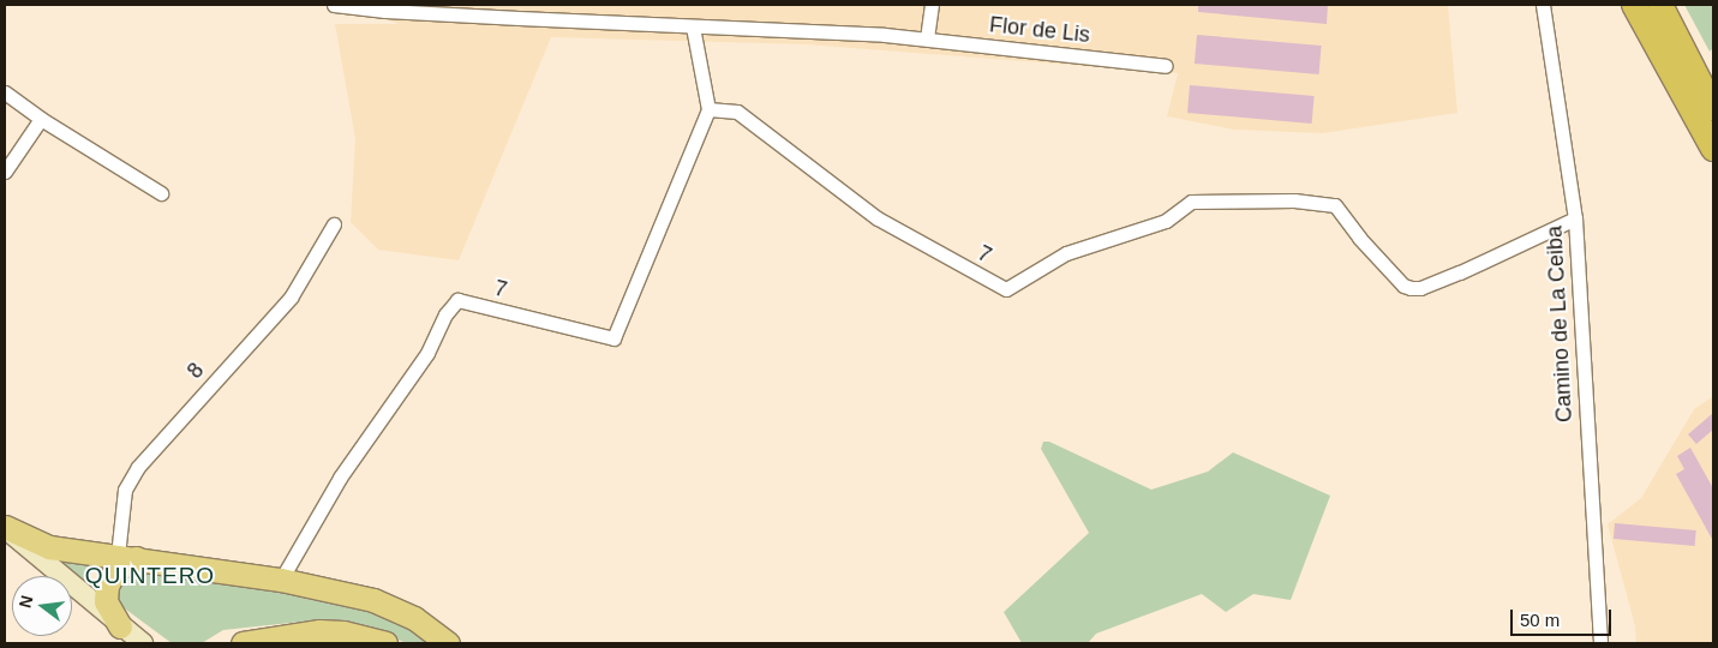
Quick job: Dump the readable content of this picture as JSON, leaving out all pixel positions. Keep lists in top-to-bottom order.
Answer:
{
  "streets": {
    "street": [
      "Flor de Lis",
      "7",
      "Camino de La Ceiba",
      "8"
    ]
  },
  "crossings": [
    ["7", "Camino de La Ceiba"]
  ],
  "districts": ["QUINTERO"],
  "scale_bar": "50 m",
  "north": "left"
}
